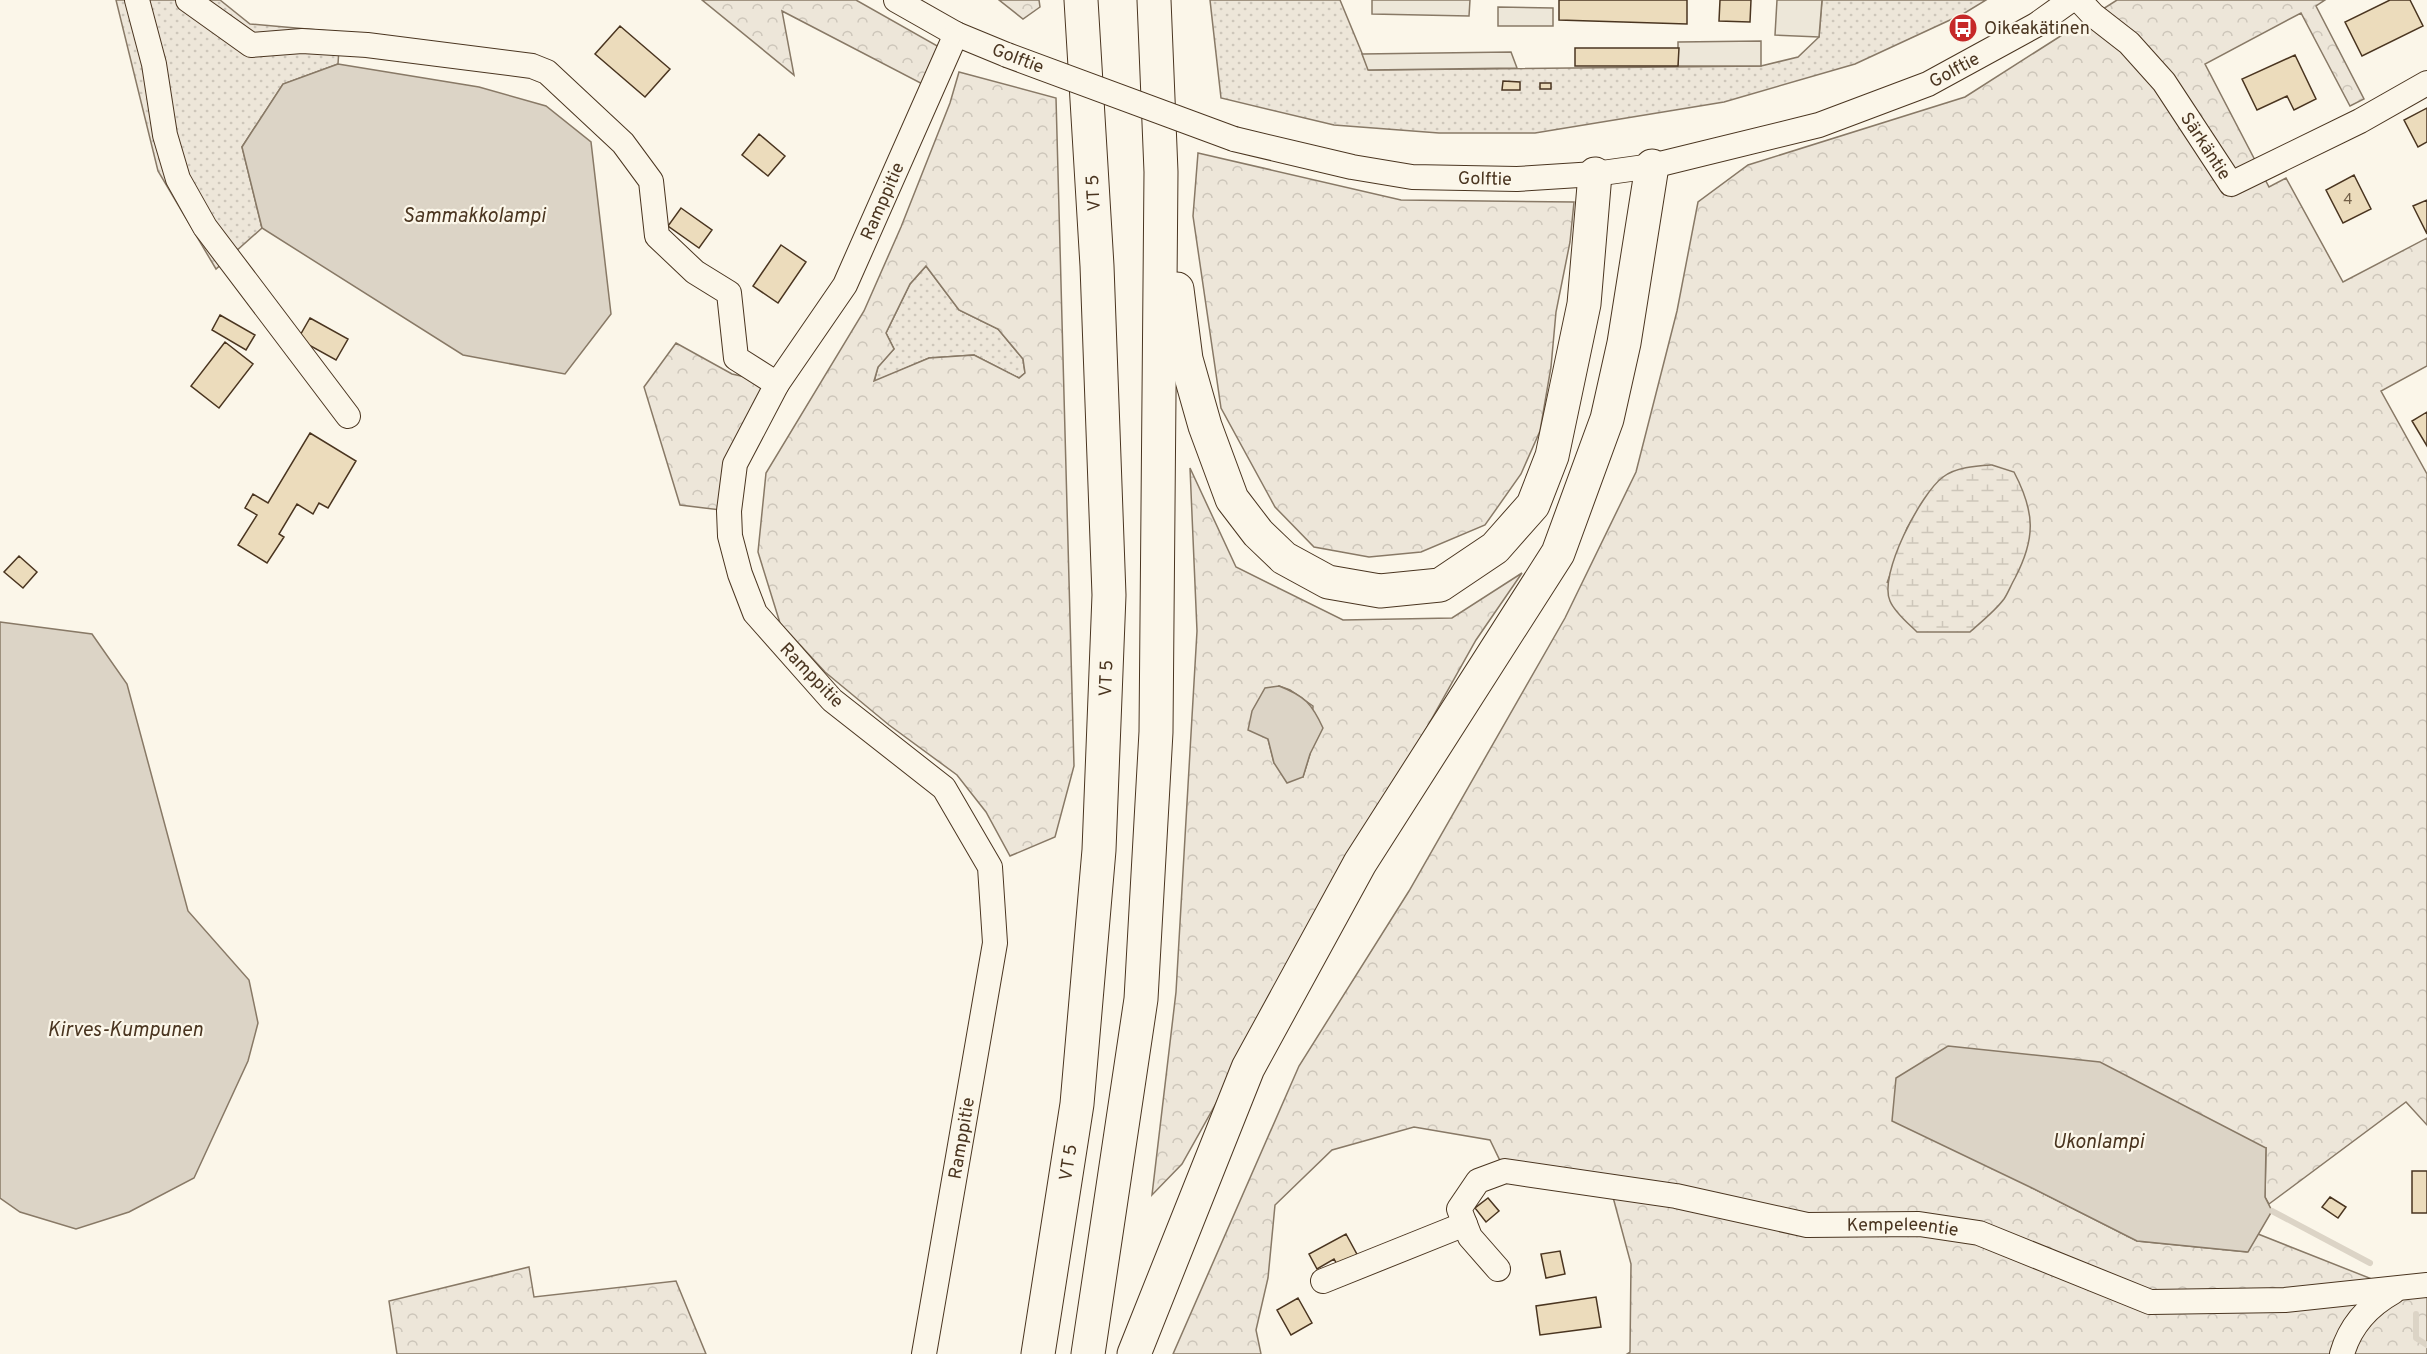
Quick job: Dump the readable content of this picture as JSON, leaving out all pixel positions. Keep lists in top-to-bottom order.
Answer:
{
  "streets": {
    "highway": ["VT 5"],
    "street": [
      "Golftie",
      "Särkäntie",
      "Ramppitie",
      "Kempeleentie"
    ]
  },
  "crossings": [
    ["Golftie", "Ramppitie"]
  ],
  "water": ["Sammakkolampi", "Kirves-Kumpunen", "Ukonlampi"],
  "places": {
    "bus stop": ["Oikeakätinen"]
  },
  "house_numbers": ["4"]
}
